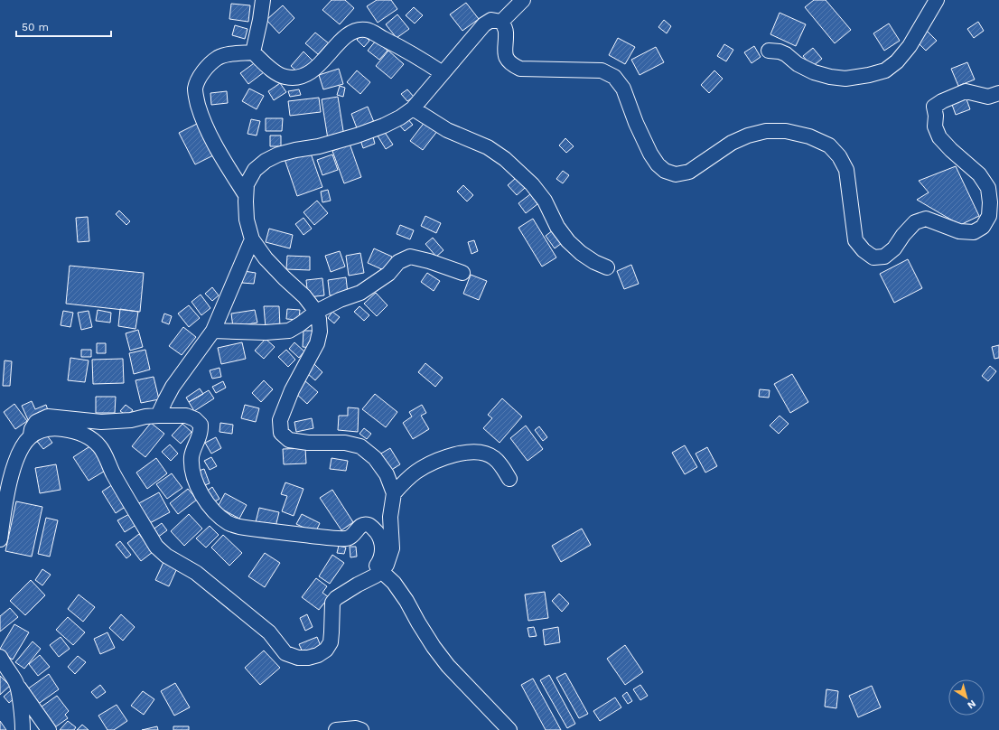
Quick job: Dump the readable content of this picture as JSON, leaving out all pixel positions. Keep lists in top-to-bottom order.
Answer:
{
  "scale_bar": "50 m",
  "north": "bottom right"
}
